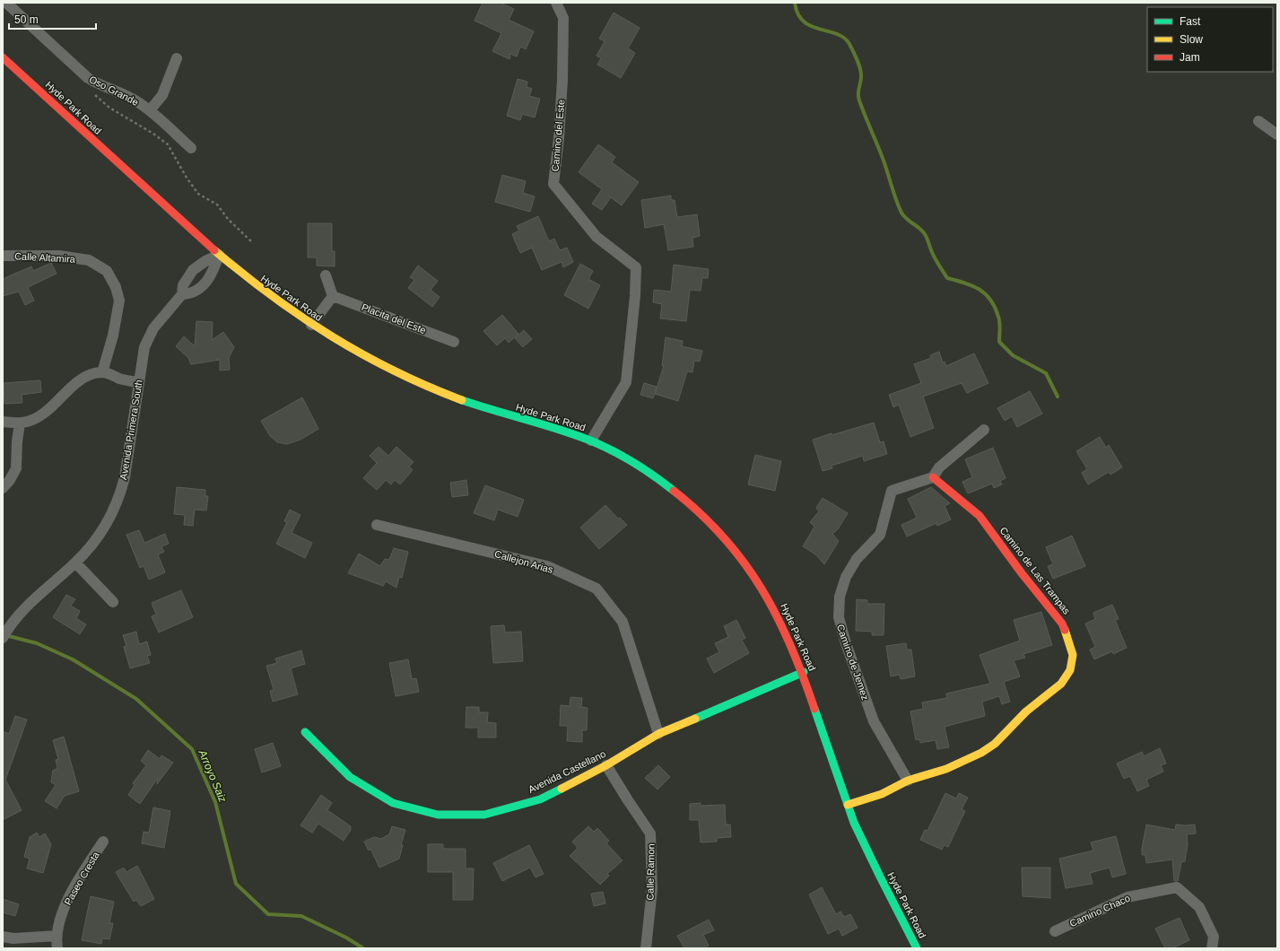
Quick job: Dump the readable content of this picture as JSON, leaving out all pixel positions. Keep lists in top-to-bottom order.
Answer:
{
  "streets": {
    "main road": ["Hyde Park Road", "Camino de Las Trampas", "Avenida Castellano"],
    "street": [
      "Oso Grande",
      "Camino del Este",
      "Calle Altamira",
      "Placita del Este",
      "Avenida Primera South",
      "Callejon Arias",
      "Camino de Jemez",
      "Calle Ramon",
      "Paseo Cresta",
      "Camino Chaco"
    ]
  },
  "crossings": [
    ["Hyde Park Road", "Camino del Este"],
    ["Hyde Park Road", "Avenida Primera South"],
    ["Hyde Park Road", "Camino de Las Trampas"],
    ["Hyde Park Road", "Avenida Castellano"],
    ["Callejon Arias", "Avenida Castellano"],
    ["Camino de Las Trampas", "Camino de Jemez"],
    ["Avenida Castellano", "Calle Ramon"]
  ],
  "water": ["Arroyo Saiz"],
  "legend": ["Fast", "Slow", "Jam"],
  "scale_bar": "50 m"
}
